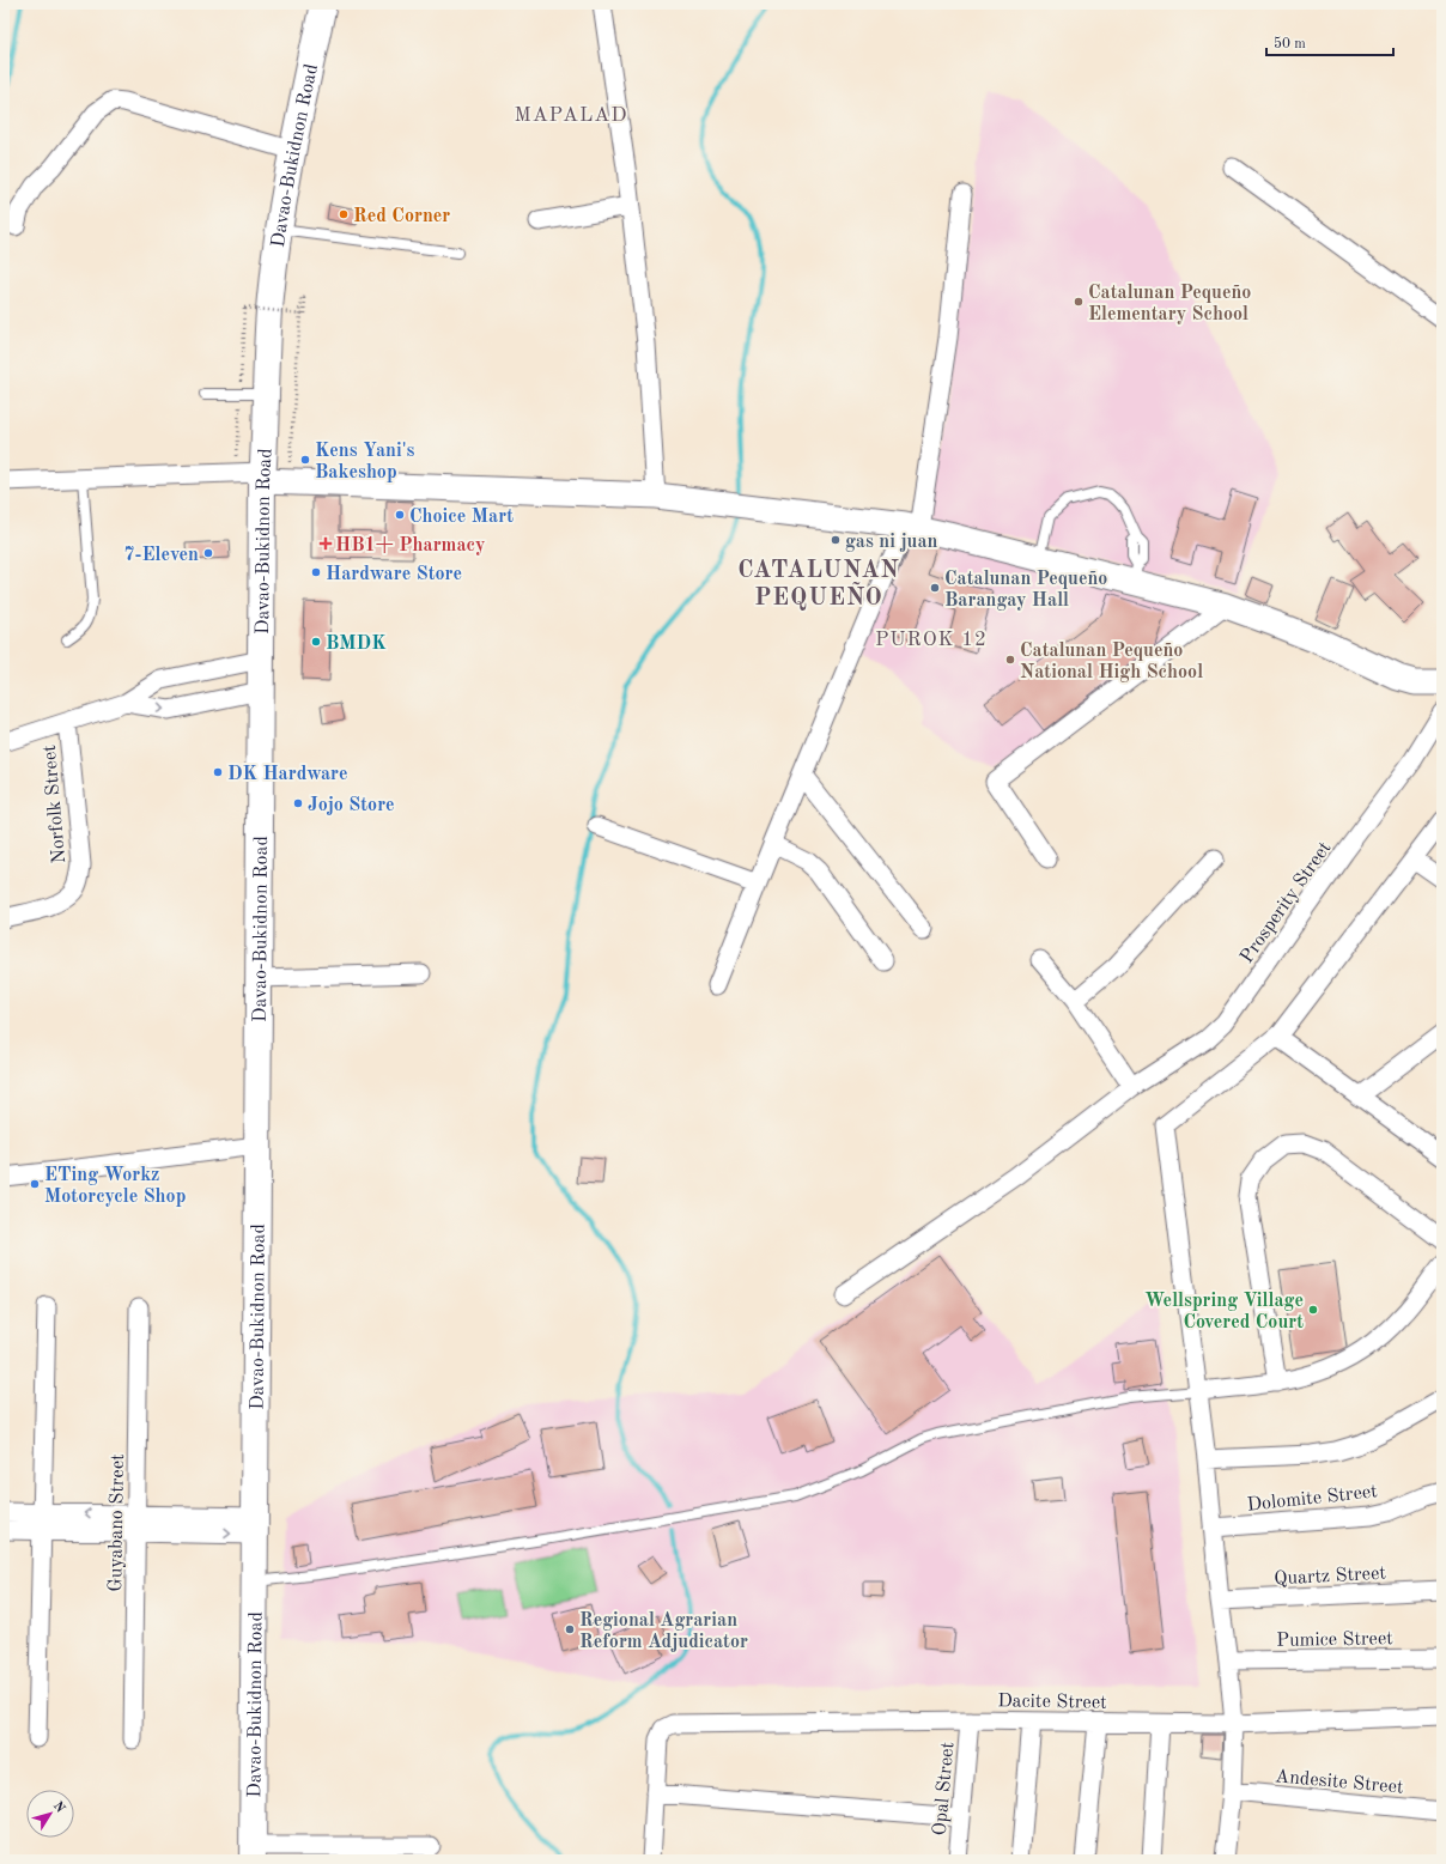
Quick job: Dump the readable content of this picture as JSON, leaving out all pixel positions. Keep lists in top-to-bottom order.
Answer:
{
  "streets": {
    "highway": ["Davao-Bukidnon Road"],
    "street": [
      "Norfolk Street",
      "Prosperity Street",
      "Dolomite Street",
      "Guyabano Street",
      "Quartz Street",
      "Pumice Street",
      "Dacite Street",
      "Andesite Street",
      "Opal Street"
    ]
  },
  "crossings": [
    ["Dacite Street", "Opal Street"]
  ],
  "districts": ["MAPALAD", "CATALUNAN PEQUEÑO", "PUROK 12"],
  "places": {
    "other": [
      "Red Corner",
      "Catalunan Pequeño Elementary School",
      "Kens Yani's Bakeshop",
      "Choice Mart",
      "gas ni juan",
      "7-Eleven",
      "Hardware Store",
      "Catalunan Pequeño Barangay Hall",
      "BMDK",
      "Catalunan Pequeño National High School",
      "DK Hardware",
      "Jojo Store",
      "ETing Workz Motorcycle Shop",
      "Wellspring Village Covered Court",
      "Regional Agrarian Reform Adjudicator"
    ],
    "health": ["HB1+ Pharmacy"]
  },
  "scale_bar": "50 m",
  "north": "top right"
}
